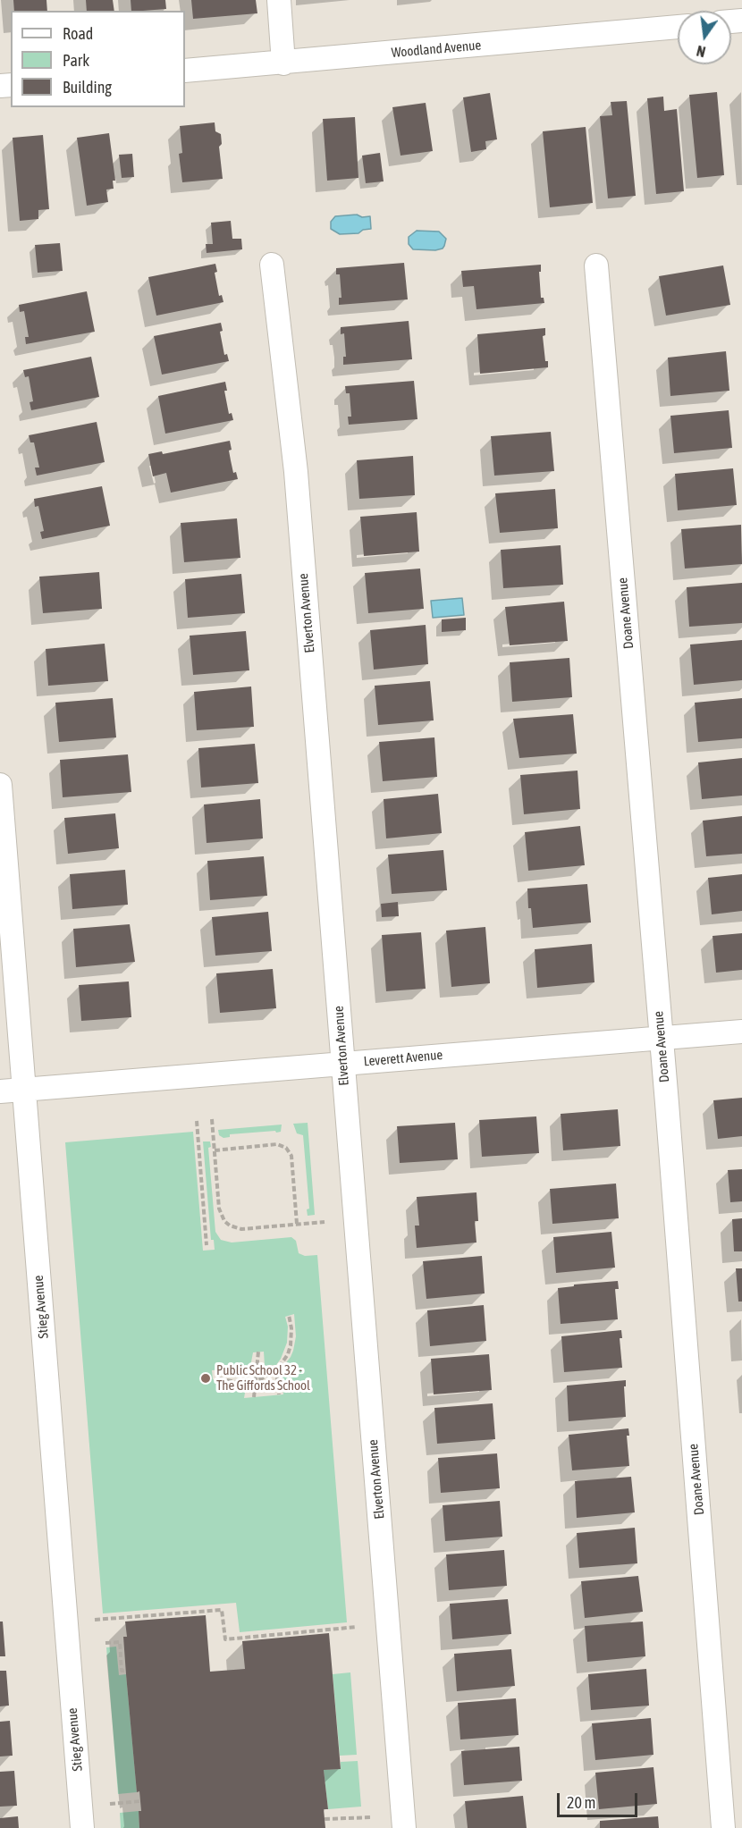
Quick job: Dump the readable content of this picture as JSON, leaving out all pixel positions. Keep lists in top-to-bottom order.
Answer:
{
  "streets": {
    "street": [
      "Woodland Avenue",
      "Elverton Avenue",
      "Doane Avenue",
      "Leverett Avenue",
      "Stieg Avenue"
    ]
  },
  "crossings": [
    ["Elverton Avenue", "Leverett Avenue"],
    ["Doane Avenue", "Leverett Avenue"],
    ["Leverett Avenue", "Stieg Avenue"]
  ],
  "places": ["Public School 32 - The Giffords School"],
  "legend": ["Road", "Park", "Building"],
  "scale_bar": "20 m",
  "north": "bottom"
}
